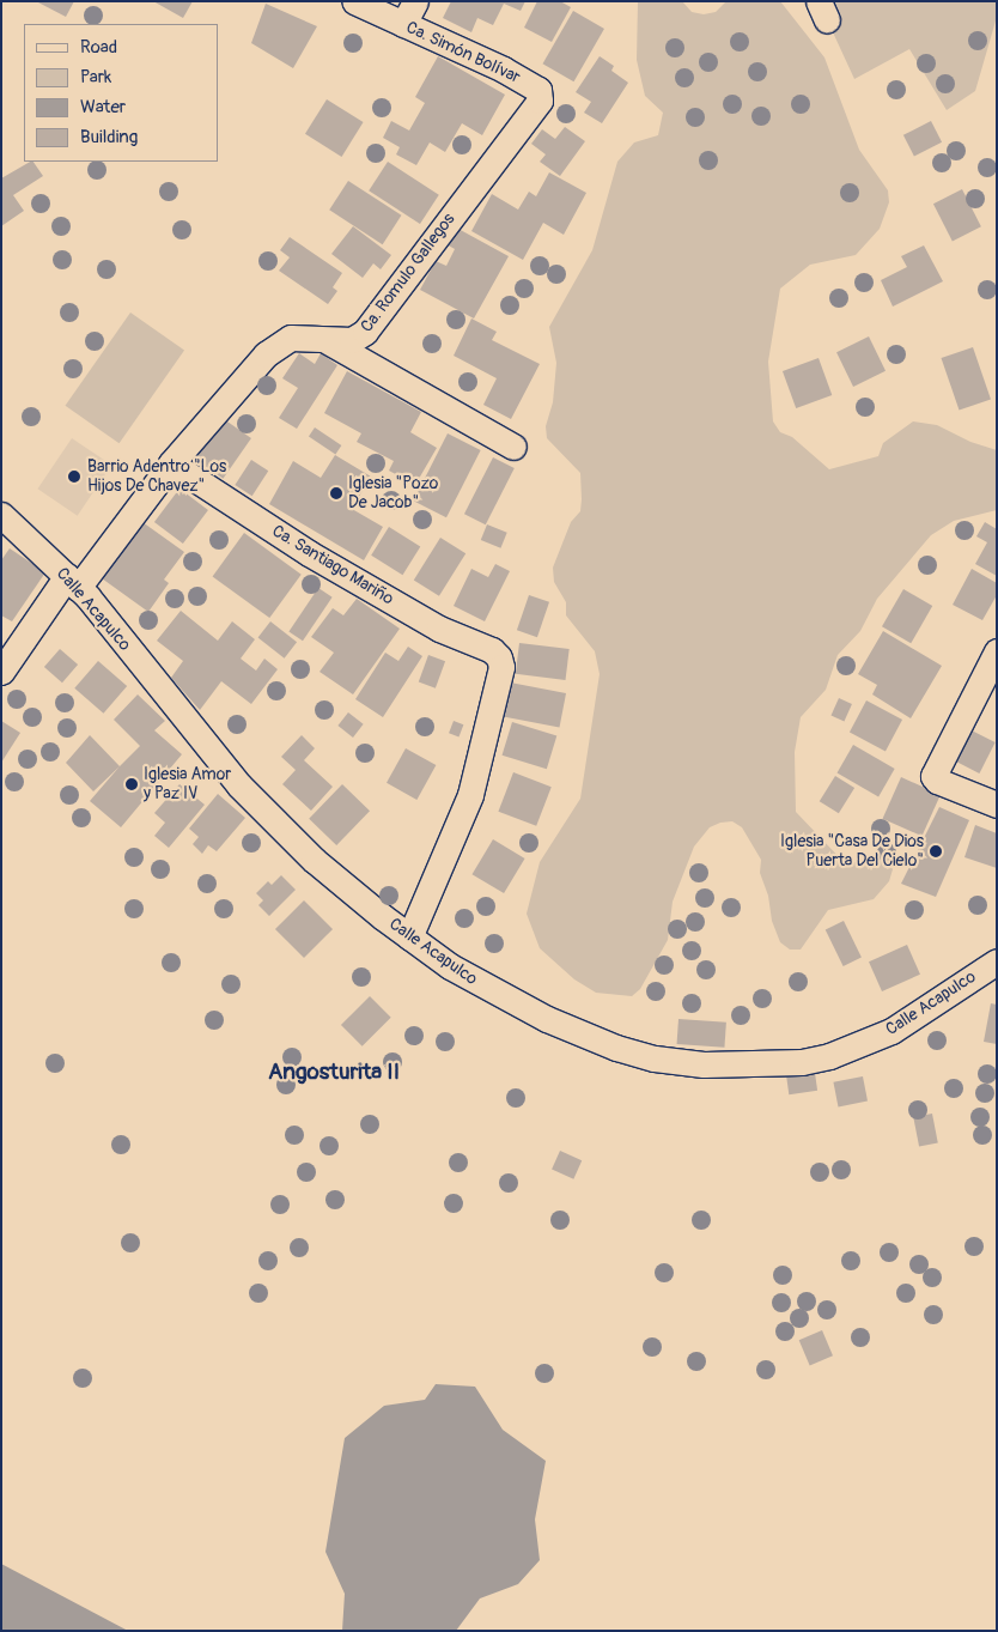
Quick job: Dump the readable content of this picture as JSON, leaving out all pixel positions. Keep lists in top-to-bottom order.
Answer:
{
  "streets": {
    "street": [
      "Ca. Simón Bolívar",
      "Ca. Romulo Gallegos",
      "Ca. Santiago Mariño",
      "Calle Acapulco"
    ]
  },
  "crossings": [
    ["Ca. Simón Bolívar", "Ca. Romulo Gallegos"],
    ["Ca. Romulo Gallegos", "Ca. Santiago Mariño"],
    ["Ca. Romulo Gallegos", "Calle Acapulco"],
    ["Ca. Santiago Mariño", "Calle Acapulco"]
  ],
  "districts": ["Angosturita II"],
  "places": [
    "Barrio Adentro \"Los Hijos De Chavez\"",
    "Iglesia \"Pozo De Jacob\"",
    "Iglesia Amor y Paz IV",
    "Iglesia \"Casa De Dios Puerta Del Cielo\""
  ],
  "legend": [
    "Road",
    "Park",
    "Water",
    "Building"
  ]
}
